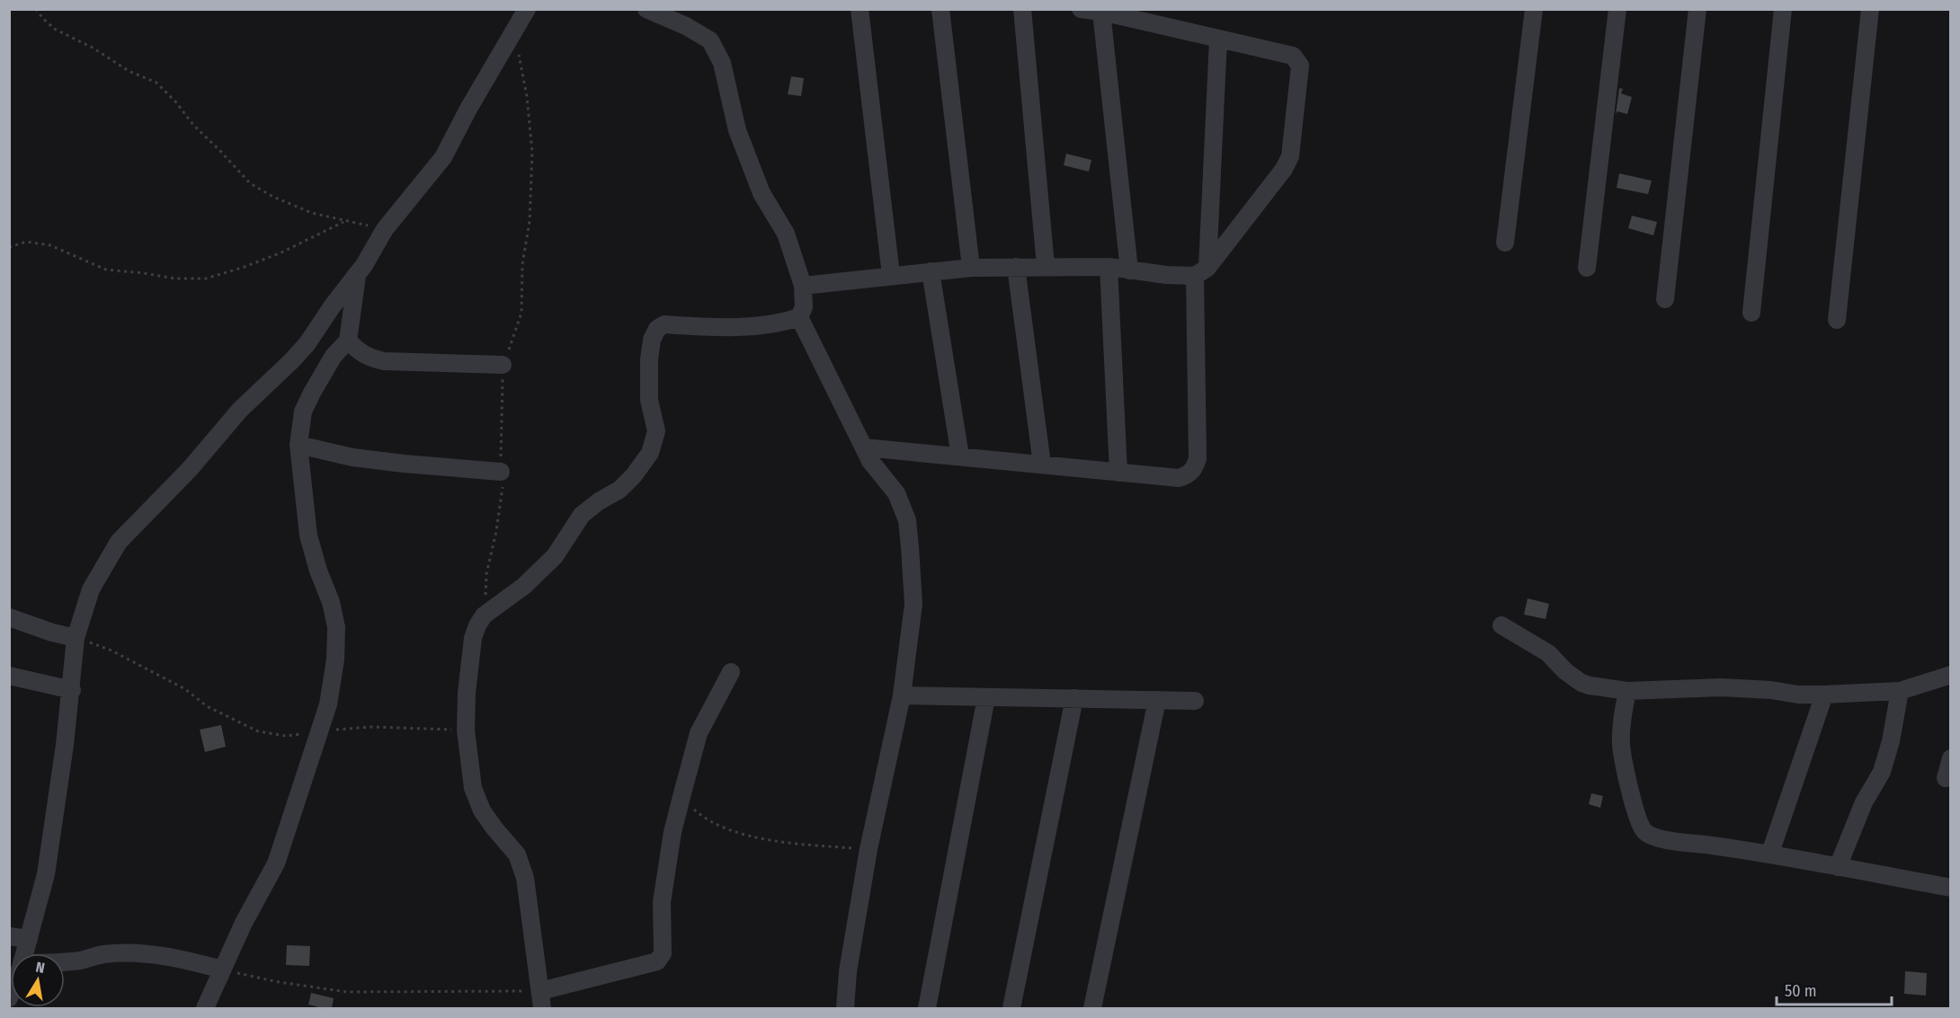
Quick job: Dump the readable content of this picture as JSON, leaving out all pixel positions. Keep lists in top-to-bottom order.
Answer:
{
  "scale_bar": "50 m",
  "north": "top"
}
